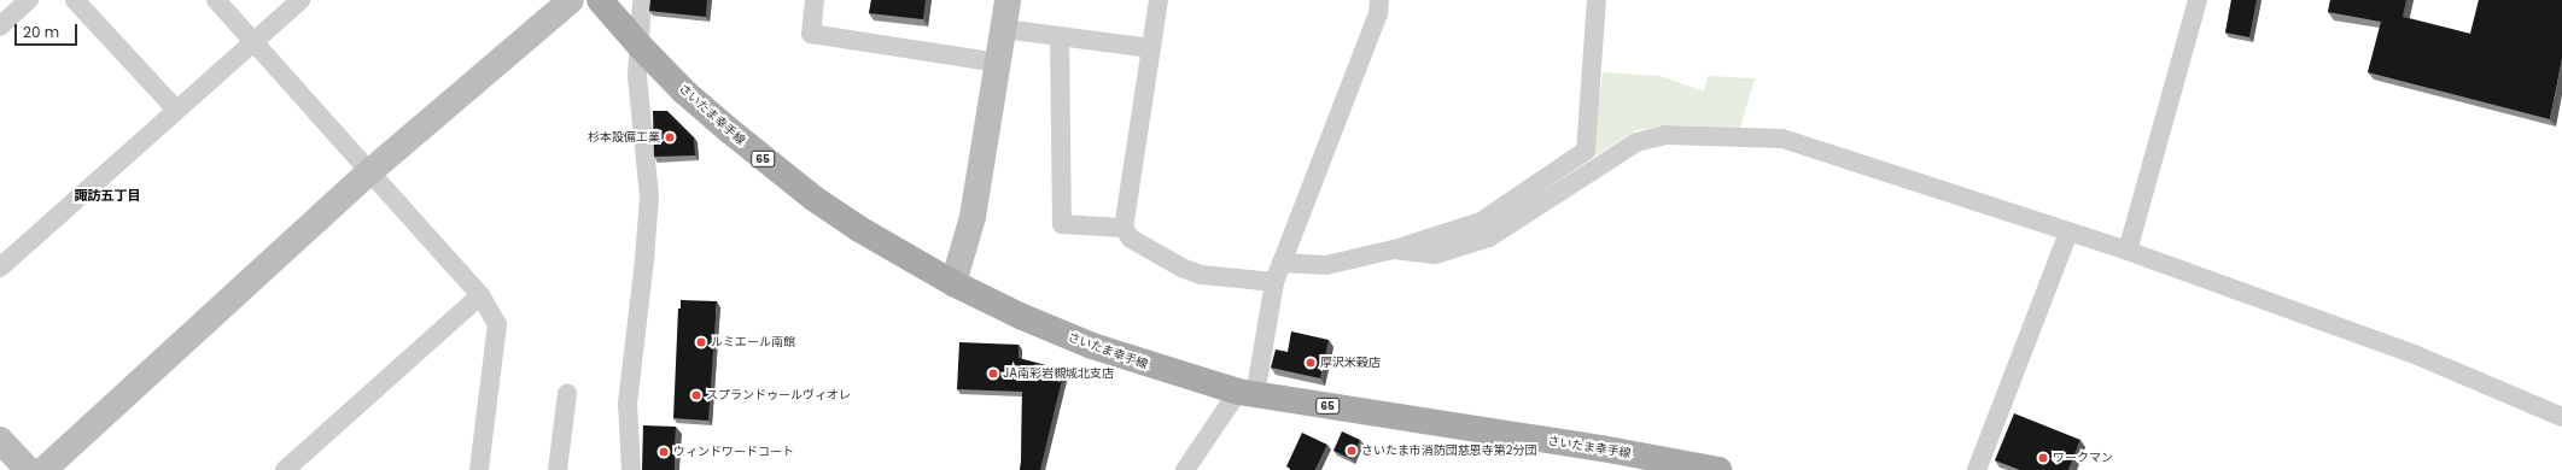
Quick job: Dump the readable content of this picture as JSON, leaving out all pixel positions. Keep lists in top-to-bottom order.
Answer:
{
  "streets": {
    "main road": ["さいたま幸手線", "65"]
  },
  "districts": ["諏訪五丁目"],
  "places": [
    "杉本設備工業",
    "ルミエール南館",
    "厚沢米穀店",
    "JA南彩岩槻城北支店",
    "スプランドゥールヴィオレ",
    "さいたま市消防団慈恩寺第2分団",
    "ウィンドワードコート",
    "ワークマン"
  ],
  "scale_bar": "20 m"
}
